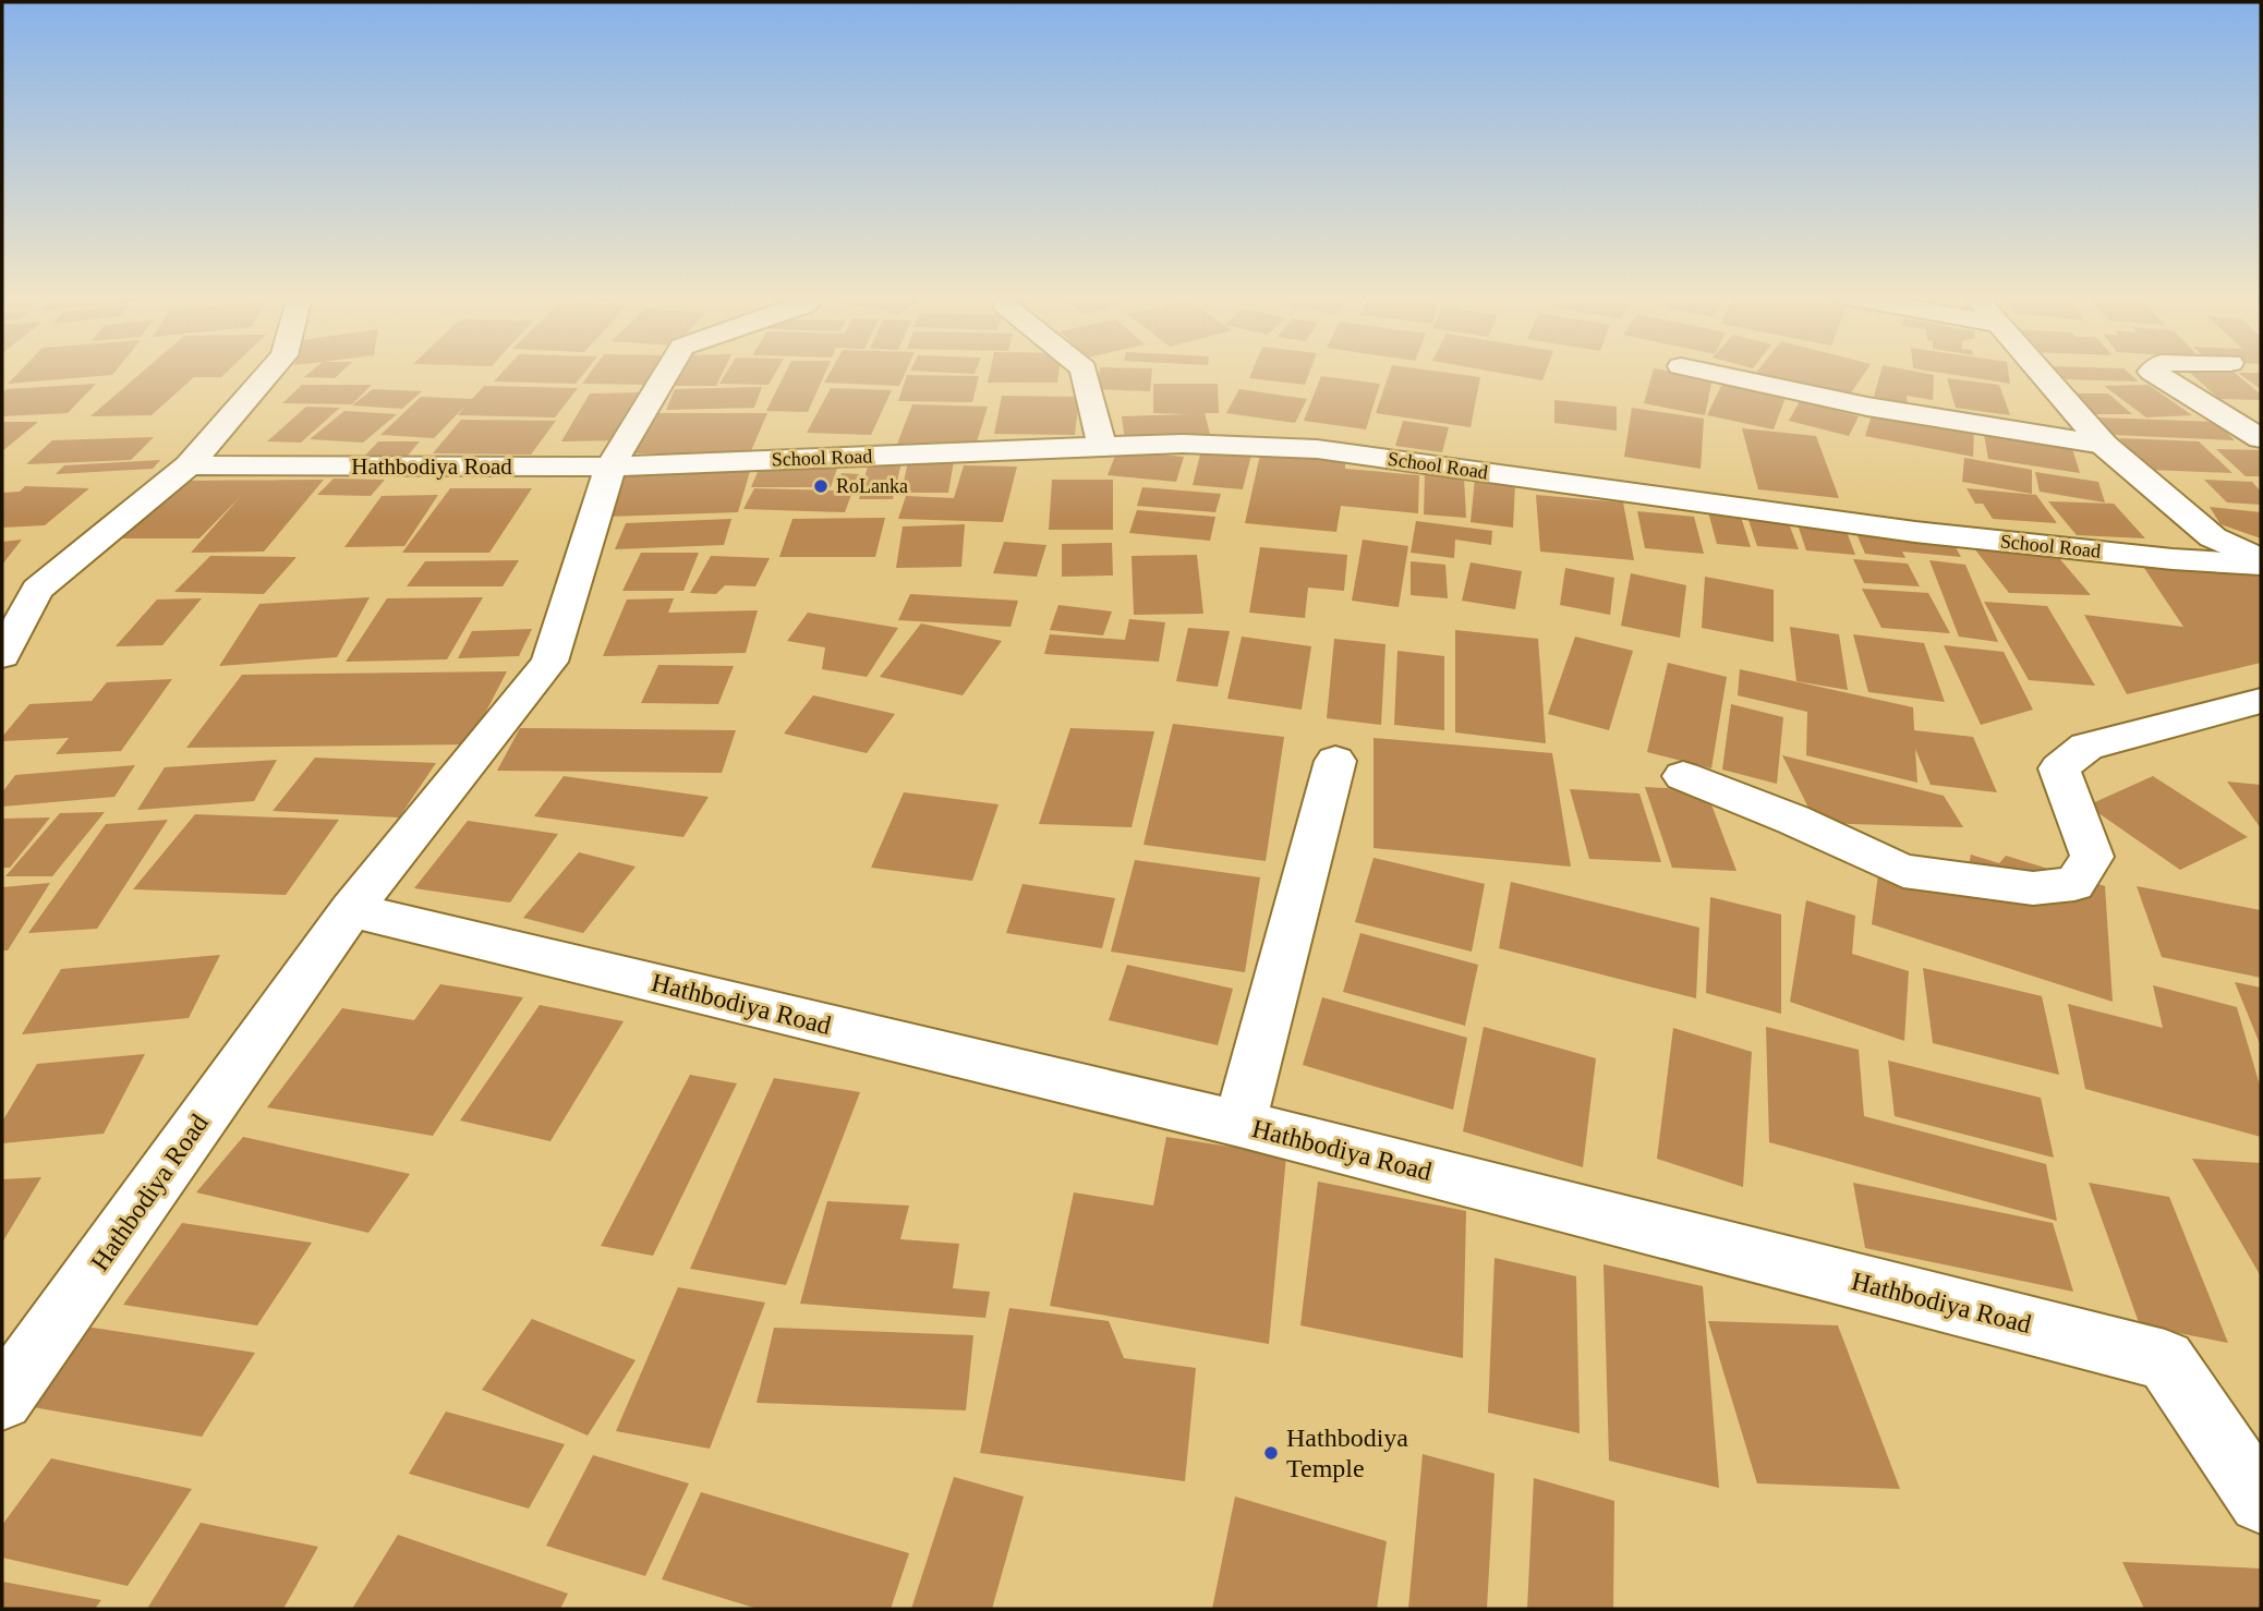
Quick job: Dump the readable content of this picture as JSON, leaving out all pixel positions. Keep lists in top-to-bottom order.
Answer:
{
  "streets": {
    "street": ["School Road", "Hathbodiya Road"]
  },
  "crossings": [
    ["School Road", "Hathbodiya Road"]
  ],
  "places": ["RoLanka", "Hathbodiya Temple"]
}
